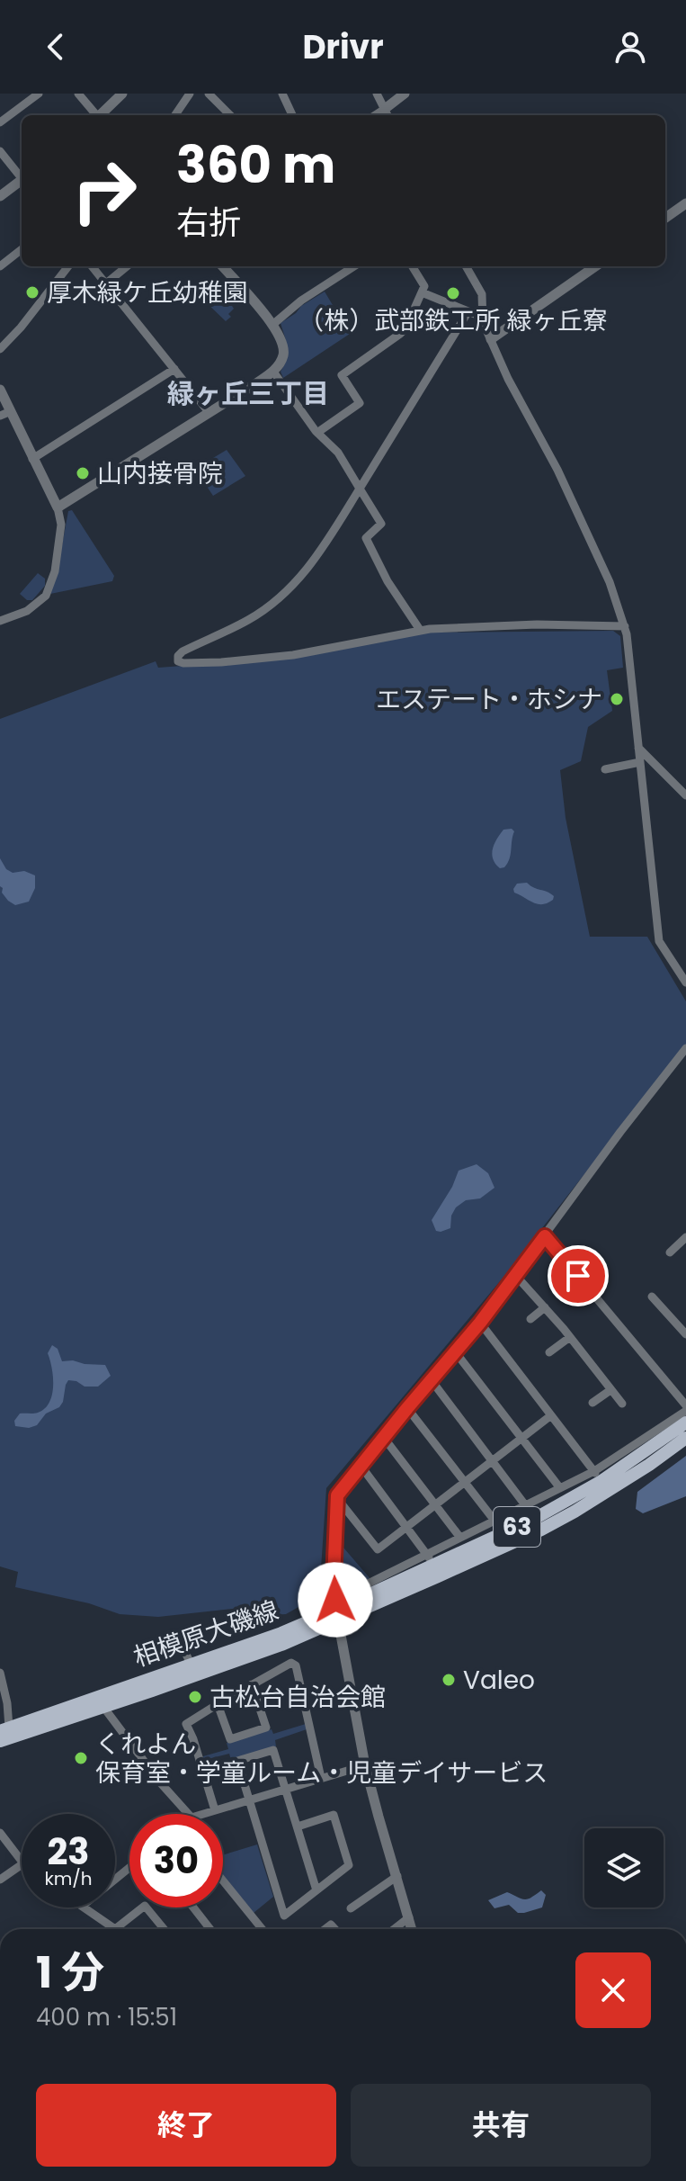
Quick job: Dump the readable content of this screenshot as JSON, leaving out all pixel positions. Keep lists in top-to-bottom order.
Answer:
{
  "streets": {
    "main road": ["63", "相模原大磯線"]
  },
  "districts": ["緑ヶ丘三丁目"],
  "places": [
    "厚木緑ケ丘幼稚園",
    "（株）武部鉄工所 緑ヶ丘寮",
    "山内接骨院",
    "エステート・ホシナ",
    "Valeo",
    "古松台自治会館",
    "くれよん 保育室・学童ルーム・児童デイサービス"
  ],
  "page": {
    "header": "Drivr",
    "turn": ["360 m", "右折"],
    "speed": "23 km/h",
    "limit": "30",
    "heading": ["1 分", "400 m · 15:51"],
    "buttons": ["終了", "共有"]
  }
}
